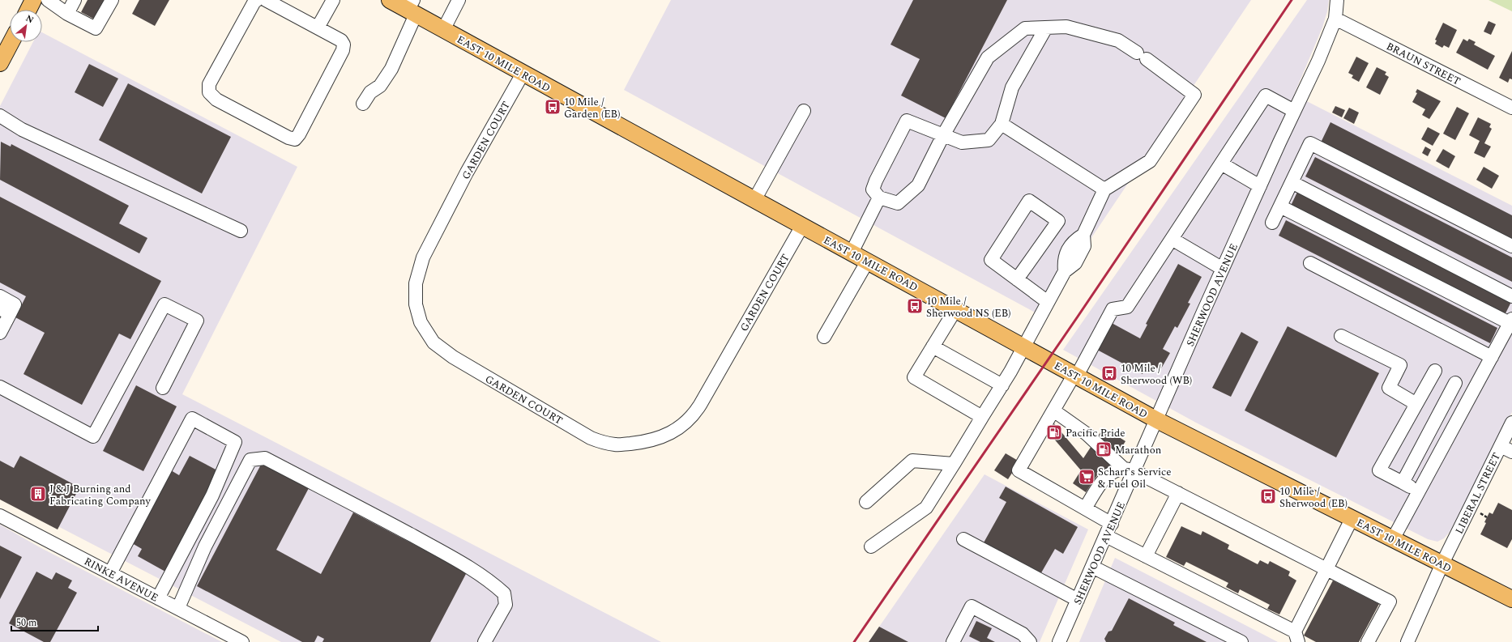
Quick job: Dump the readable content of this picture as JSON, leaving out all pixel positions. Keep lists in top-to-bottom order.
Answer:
{
  "streets": {
    "main road": ["EAST 10 MILE ROAD"],
    "street": [
      "BRAUN STREET",
      "GARDEN COURT",
      "SHERWOOD AVENUE",
      "LIBERAL STREET",
      "RINKE AVENUE"
    ]
  },
  "crossings": [
    ["EAST 10 MILE ROAD", "GARDEN COURT"],
    ["EAST 10 MILE ROAD", "SHERWOOD AVENUE"],
    ["EAST 10 MILE ROAD", "LIBERAL STREET"],
    ["BRAUN STREET", "SHERWOOD AVENUE"]
  ],
  "places": {
    "bus stop": [
      "10 Mile / Garden (EB)",
      "10 Mile / Sherwood NS (EB)",
      "10 Mile / Sherwood (WB)",
      "10 Mile / Sherwood (EB)"
    ],
    "fuel station": ["Pacific Pride", "Marathon"],
    "supermarket": ["Scharf's Service & Fuel Oil"],
    "building": ["J & J Burning and Fabricating Company"]
  },
  "scale_bar": "50 m",
  "north": "top right"
}
